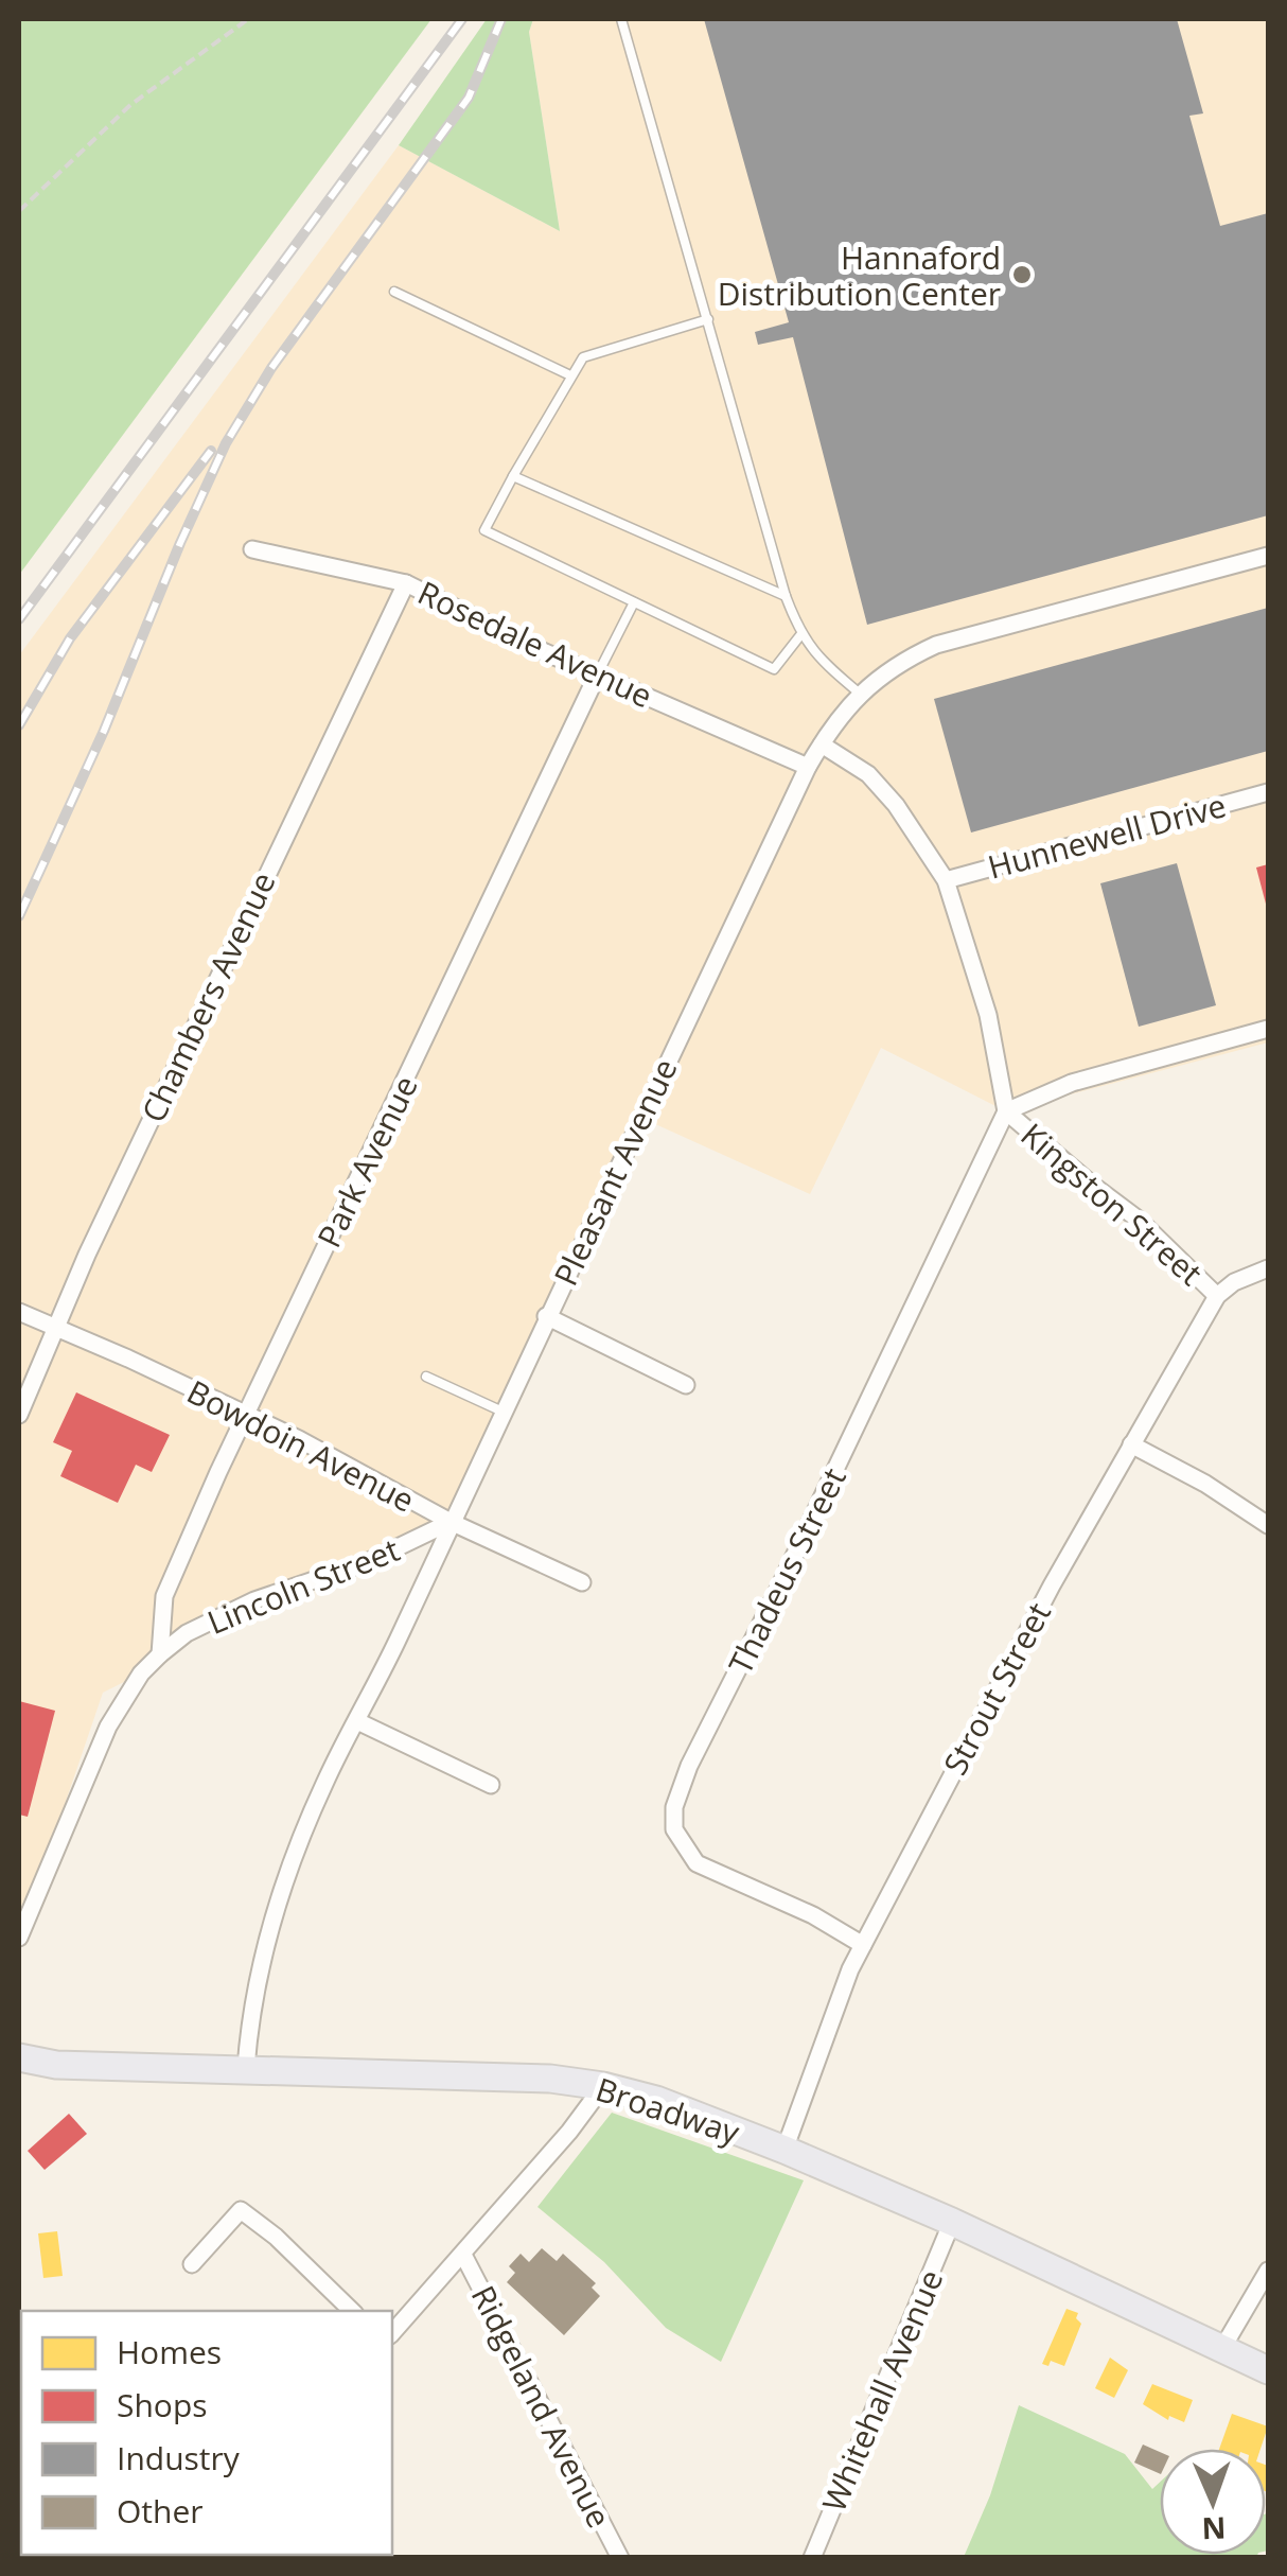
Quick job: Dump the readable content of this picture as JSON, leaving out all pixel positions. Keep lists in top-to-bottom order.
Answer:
{
  "streets": {
    "main road": ["Broadway"],
    "street": [
      "Rosedale Avenue",
      "Hunnewell Drive",
      "Chambers Avenue",
      "Park Avenue",
      "Pleasant Avenue",
      "Kingston Street",
      "Bowdoin Avenue",
      "Thadeus Street",
      "Lincoln Street",
      "Strout Street",
      "Whitehall Avenue",
      "Ridgeland Avenue"
    ]
  },
  "crossings": [
    ["Rosedale Avenue", "Chambers Avenue"],
    ["Rosedale Avenue", "Park Avenue"],
    ["Rosedale Avenue", "Pleasant Avenue"],
    ["Chambers Avenue", "Bowdoin Avenue"],
    ["Park Avenue", "Bowdoin Avenue"],
    ["Park Avenue", "Lincoln Street"],
    ["Pleasant Avenue", "Bowdoin Avenue"],
    ["Pleasant Avenue", "Lincoln Street"],
    ["Pleasant Avenue", "Broadway"],
    ["Kingston Street", "Thadeus Street"],
    ["Kingston Street", "Strout Street"],
    ["Bowdoin Avenue", "Lincoln Street"],
    ["Thadeus Street", "Strout Street"],
    ["Strout Street", "Broadway"],
    ["Broadway", "Whitehall Avenue"]
  ],
  "places": ["Hannaford Distribution Center"],
  "legend": [
    "Homes",
    "Shops",
    "Industry",
    "Other"
  ],
  "north": "bottom"
}
